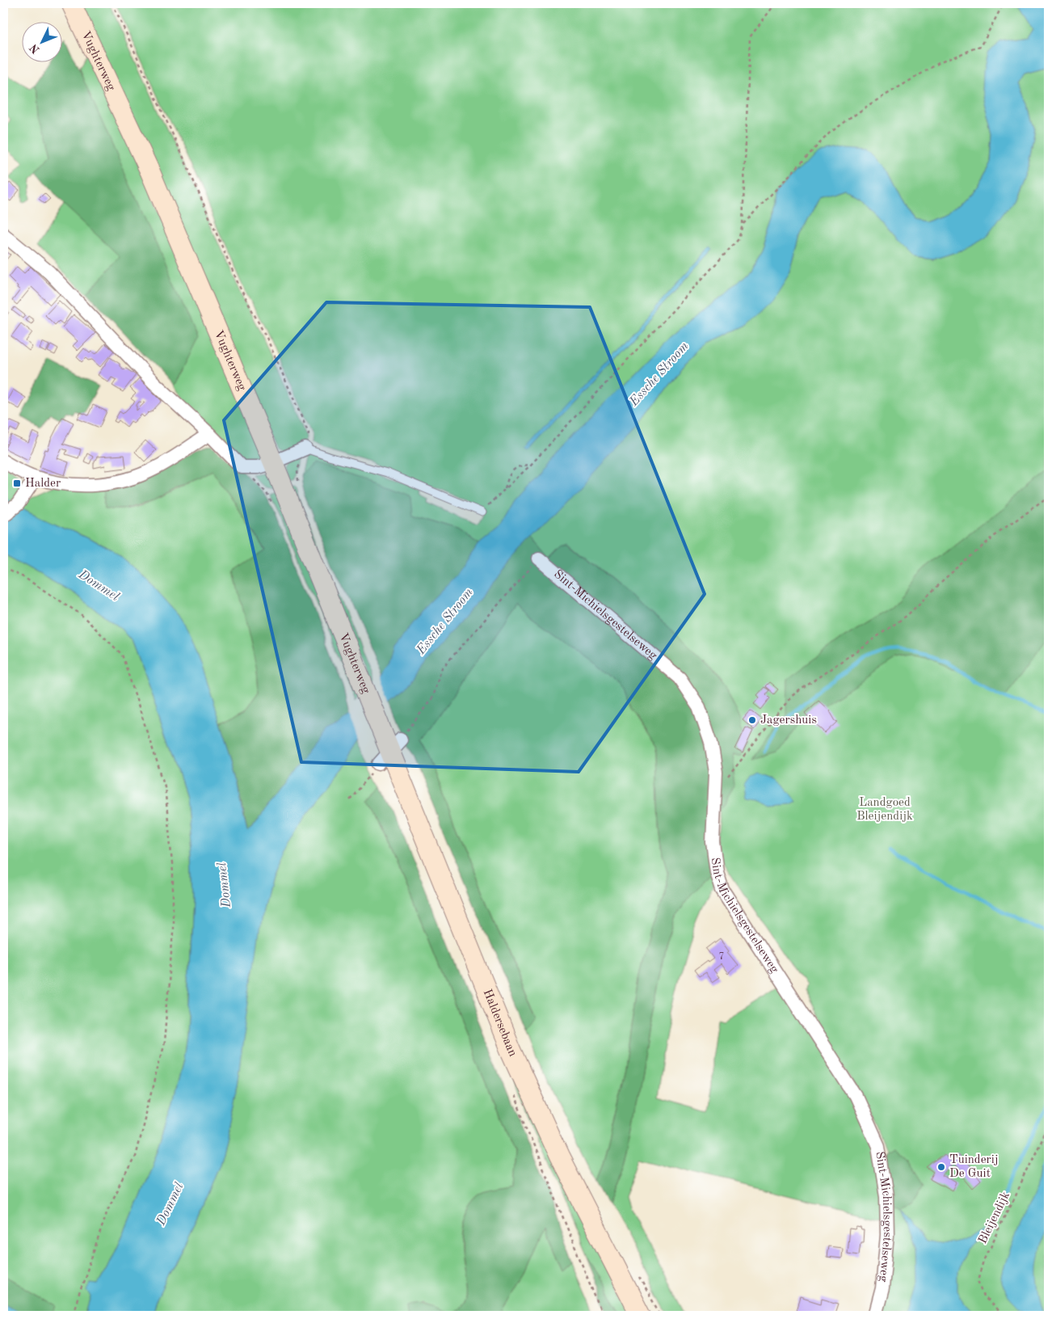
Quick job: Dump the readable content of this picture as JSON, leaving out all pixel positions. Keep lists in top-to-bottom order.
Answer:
{
  "streets": {
    "main road": ["Vughterweg", "Haldersebaan"],
    "street": ["Sint-Michielsgestelseweg"],
    "path": ["Bleijendijk"]
  },
  "crossings": [
    ["Vughterweg", "Haldersebaan"]
  ],
  "water": ["Essche Stroom", "Dommel"],
  "parks": ["Landgoed Bleijendijk"],
  "places": {
    "transit": ["Halder"],
    "other": ["Jagershuis", "Tuinderij De Guit"]
  },
  "house_numbers": ["7"],
  "north": "bottom left"
}
